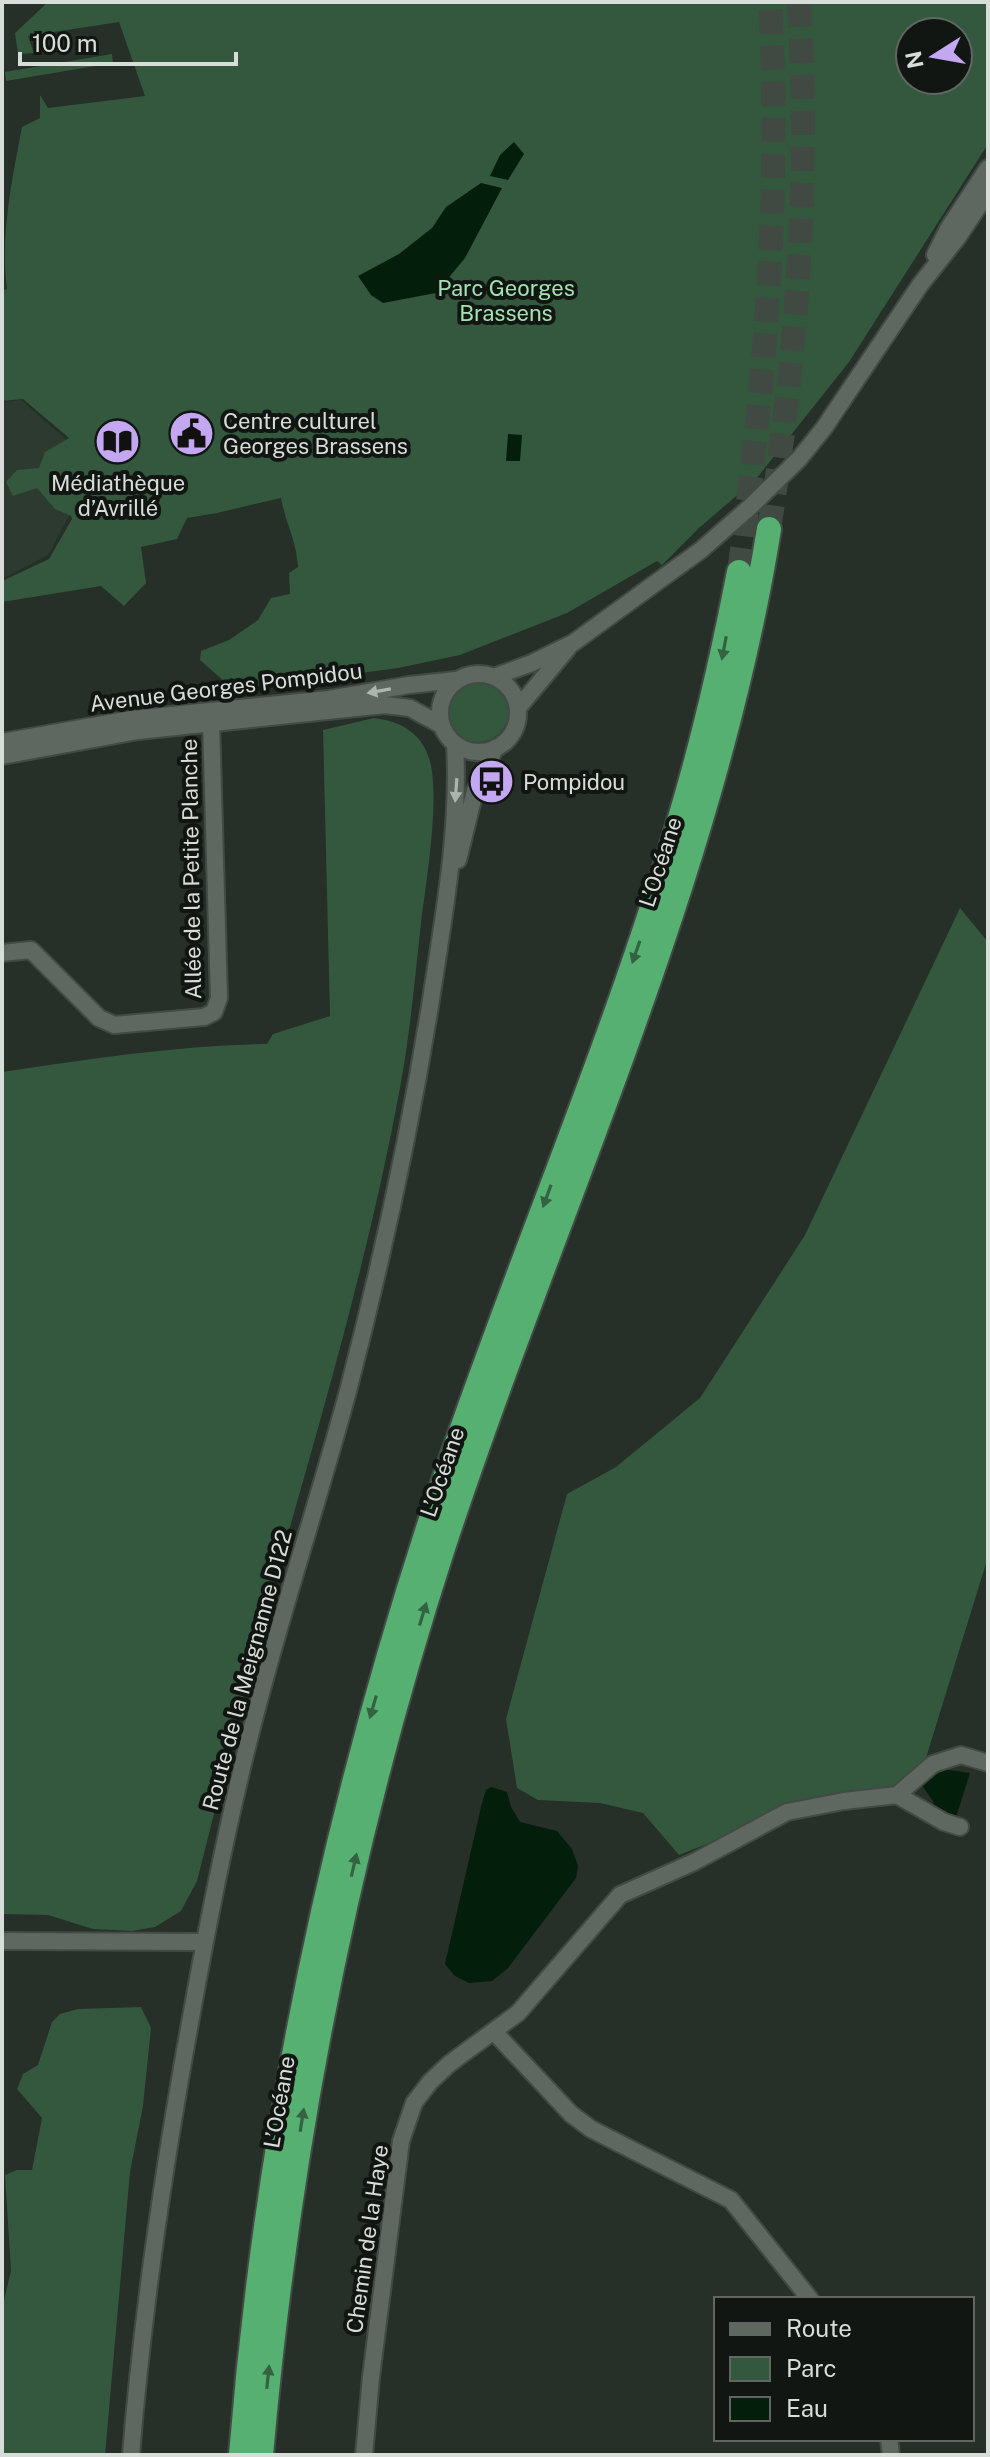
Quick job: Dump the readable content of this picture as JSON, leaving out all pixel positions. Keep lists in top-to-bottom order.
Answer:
{
  "streets": {
    "highway": ["L’Océane"],
    "street": [
      "Avenue Georges Pompidou",
      "Allée de la Petite Planche",
      "Route de la Meignanne D122",
      "Chemin de la Haye"
    ]
  },
  "crossings": [
    ["Avenue Georges Pompidou", "Allée de la Petite Planche"]
  ],
  "parks": ["Parc Georges Brassens"],
  "places": {
    "public building": ["Centre culturel Georges Brassens"],
    "library": ["Médiathèque d’Avrillé"],
    "bus stop": ["Pompidou"]
  },
  "legend": ["Route", "Parc", "Eau"],
  "scale_bar": "100 m",
  "north": "left"
}
